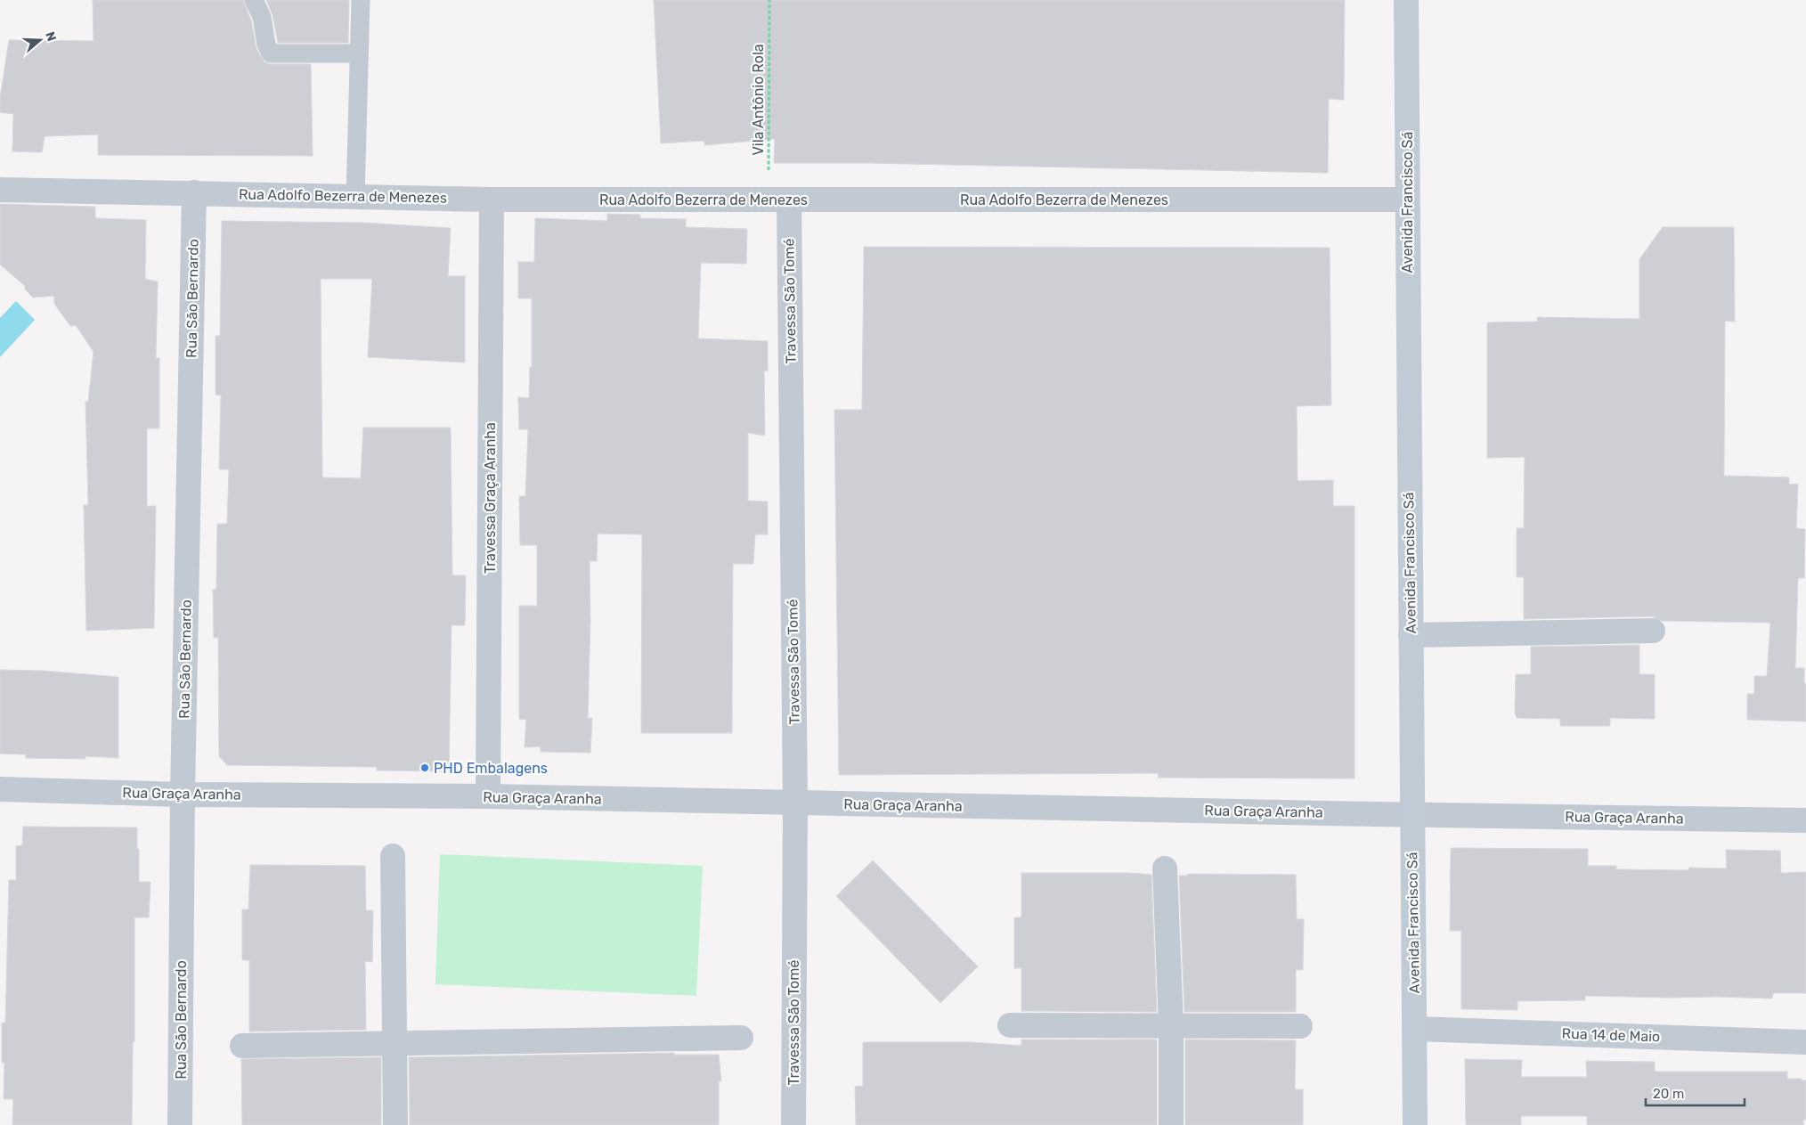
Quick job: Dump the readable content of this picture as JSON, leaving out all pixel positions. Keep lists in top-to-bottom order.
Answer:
{
  "streets": {
    "main road": ["Avenida Francisco Sá"],
    "street": [
      "Rua Adolfo Bezerra de Menezes",
      "Rua São Bernardo",
      "Travessa São Tomé",
      "Travessa Graça Aranha",
      "Rua Graça Aranha",
      "Rua 14 de Maio"
    ],
    "path": ["Vila Antônio Rola"]
  },
  "crossings": [
    ["Vila Antônio Rola", "Rua Adolfo Bezerra de Menezes"],
    ["Vila Antônio Rola", "Travessa São Tomé"],
    ["Rua Adolfo Bezerra de Menezes", "Avenida Francisco Sá"],
    ["Rua Adolfo Bezerra de Menezes", "Rua São Bernardo"],
    ["Rua Adolfo Bezerra de Menezes", "Travessa São Tomé"],
    ["Rua Adolfo Bezerra de Menezes", "Travessa Graça Aranha"],
    ["Avenida Francisco Sá", "Rua Graça Aranha"],
    ["Avenida Francisco Sá", "Rua 14 de Maio"],
    ["Rua São Bernardo", "Rua Graça Aranha"],
    ["Travessa São Tomé", "Rua Graça Aranha"],
    ["Travessa Graça Aranha", "Rua Graça Aranha"]
  ],
  "places": ["PHD Embalagens"],
  "scale_bar": "20 m",
  "north": "right"
}
